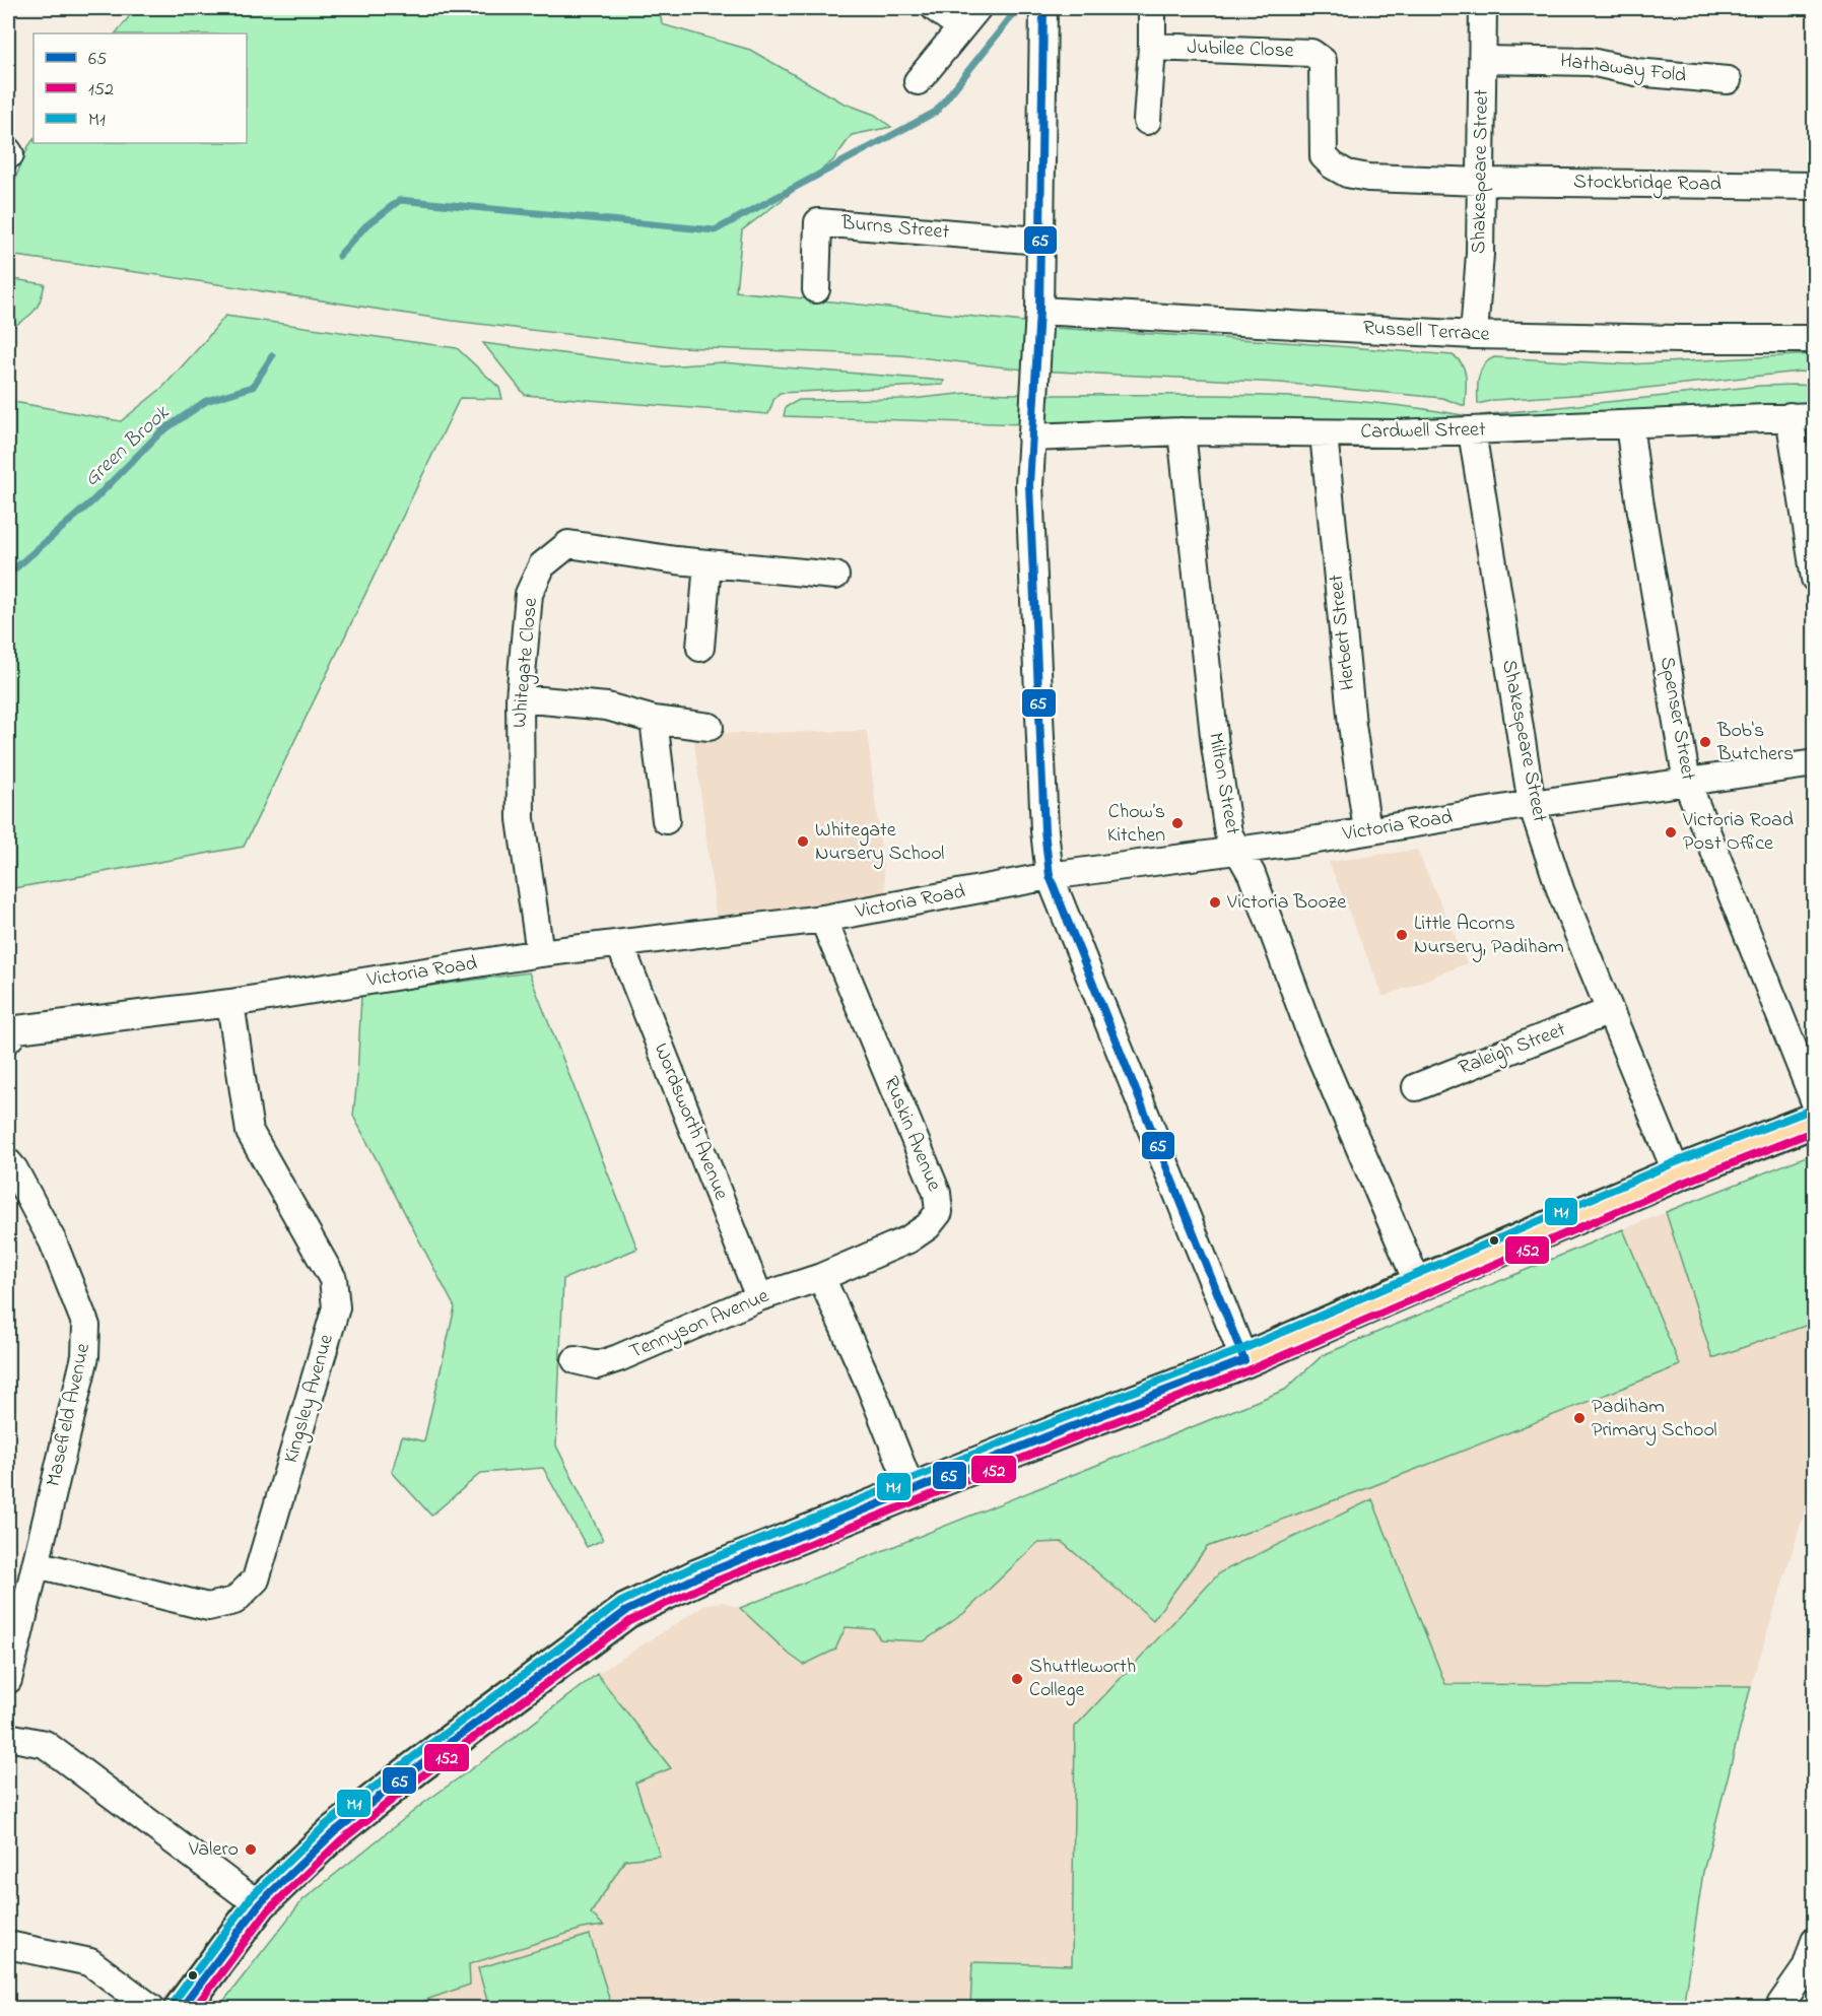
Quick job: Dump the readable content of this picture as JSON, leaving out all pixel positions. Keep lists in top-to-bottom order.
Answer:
{
  "streets": {
    "street": [
      "Jubilee Close",
      "Hathaway Fold",
      "Shakespeare Street",
      "Stockbridge Road",
      "Burns Street",
      "Russell Terrace",
      "Cardwell Street",
      "Herbert Street",
      "Whitegate Close",
      "Spenser Street",
      "Milton Street",
      "Victoria Road",
      "Raleigh Street",
      "Wordsworth Avenue",
      "Ruskin Avenue",
      "Tennyson Avenue",
      "Kingsley Avenue",
      "Masefield Avenue"
    ]
  },
  "crossings": [
    ["Jubilee Close", "Shakespeare Street"],
    ["Jubilee Close", "Stockbridge Road"],
    ["Hathaway Fold", "Shakespeare Street"],
    ["Shakespeare Street", "Stockbridge Road"],
    ["Shakespeare Street", "Russell Terrace"],
    ["Shakespeare Street", "Cardwell Street"],
    ["Shakespeare Street", "Victoria Road"],
    ["Shakespeare Street", "Raleigh Street"],
    ["Cardwell Street", "Herbert Street"],
    ["Cardwell Street", "Spenser Street"],
    ["Cardwell Street", "Milton Street"],
    ["Herbert Street", "Victoria Road"],
    ["Whitegate Close", "Victoria Road"],
    ["Spenser Street", "Victoria Road"],
    ["Milton Street", "Victoria Road"],
    ["Victoria Road", "Wordsworth Avenue"],
    ["Victoria Road", "Ruskin Avenue"],
    ["Victoria Road", "Kingsley Avenue"],
    ["Wordsworth Avenue", "Tennyson Avenue"],
    ["Ruskin Avenue", "Tennyson Avenue"],
    ["Kingsley Avenue", "Masefield Avenue"]
  ],
  "water": ["Green Brook"],
  "places": [
    "Bob's Butchers",
    "Chow’s Kitchen",
    "Victoria Road Post Office",
    "Whitegate Nursery School",
    "Victoria Booze",
    "Little Acorns Nursery, Padiham",
    "Padiham Primary School",
    "Shuttleworth College",
    "Valero"
  ],
  "lines": ["transit line 65", "transit line M1", "transit line 152"],
  "legend": ["65", "152", "M1"]
}
